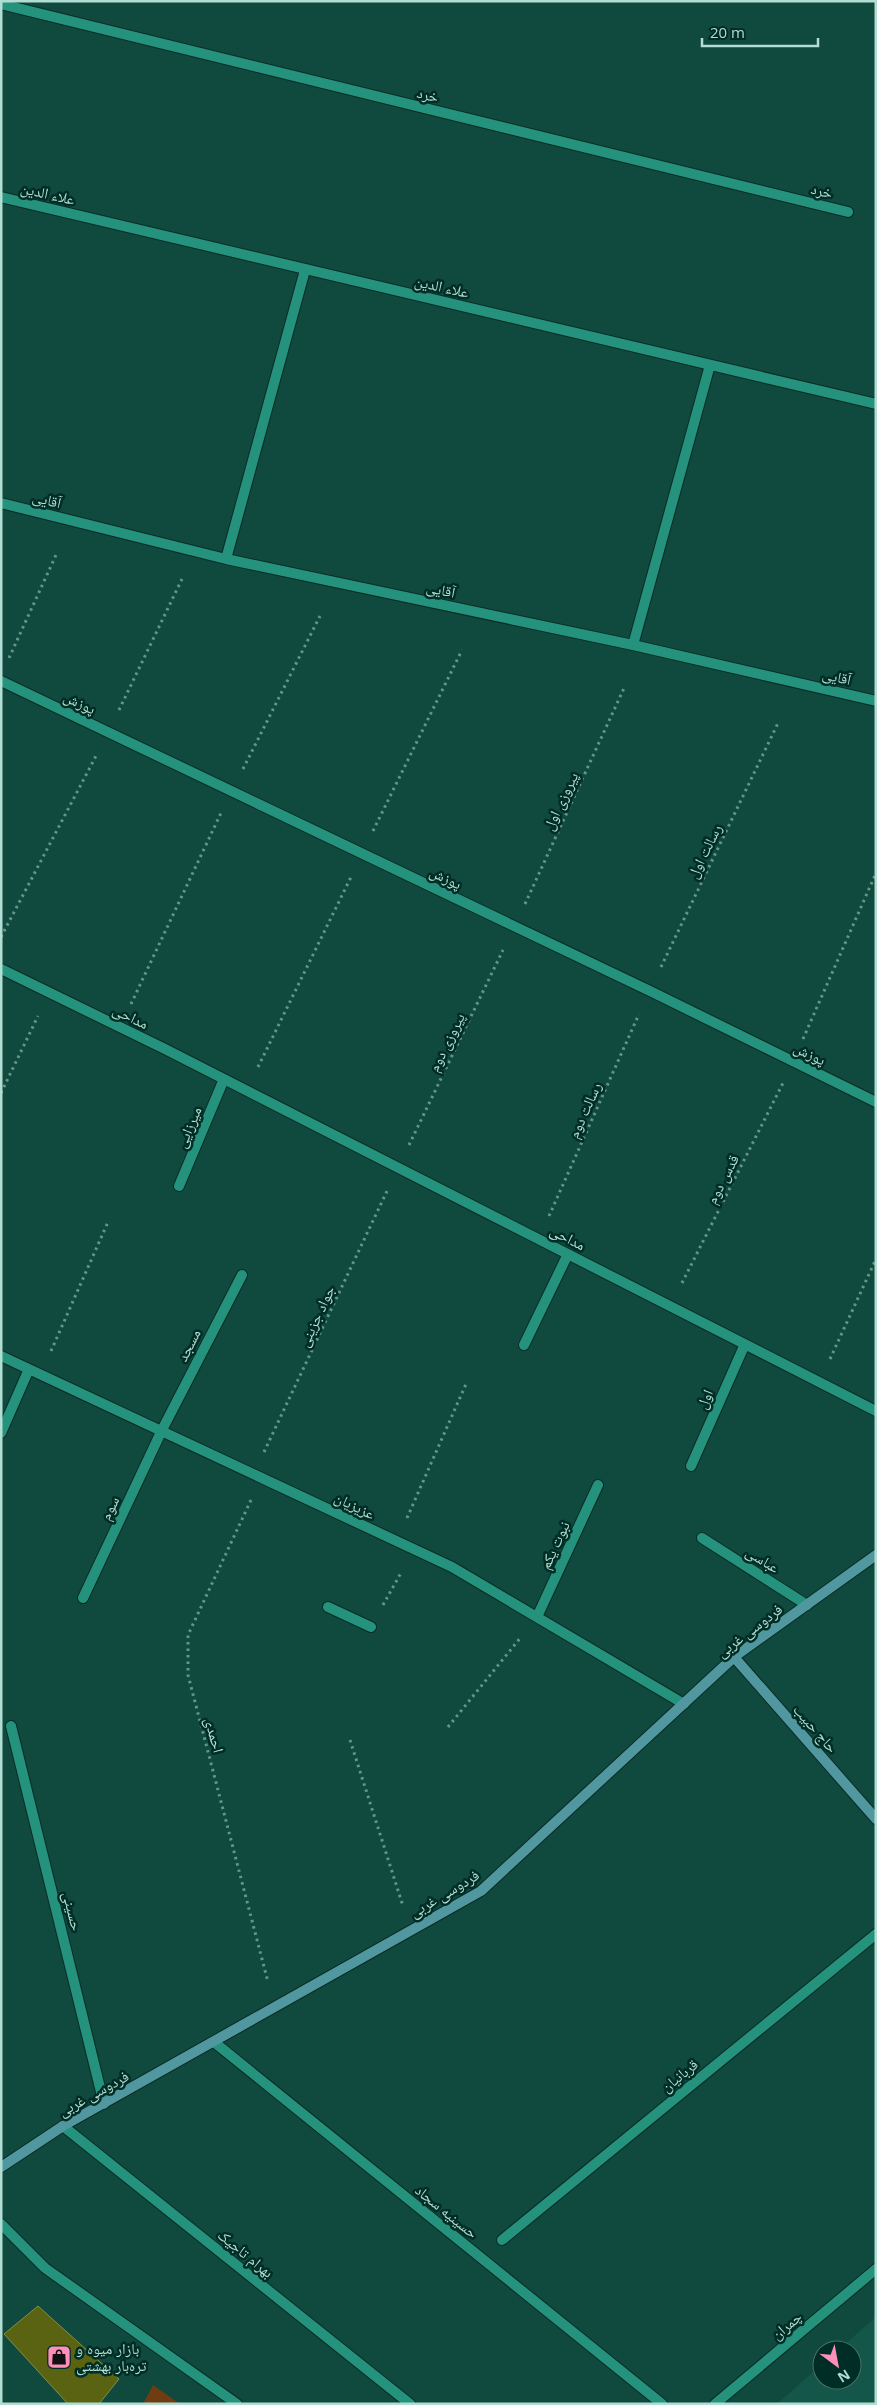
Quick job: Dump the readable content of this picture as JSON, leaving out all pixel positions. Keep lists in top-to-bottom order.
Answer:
{
  "streets": {
    "street": [
      "خرد",
      "علاء الدین",
      "آقایی",
      "پوزش",
      "مداحی",
      "میرزایی",
      "مسجد",
      "اول",
      "عزیزیان",
      "سوم",
      "نبوت یکم",
      "عباسی",
      "فردوسی غربی",
      "حاج حبیب",
      "حسینی",
      "قربانیان",
      "حسینیه سجاد",
      "بهرام تاجیک",
      "چمران"
    ],
    "path": [
      "پیروزی اول",
      "رسالت اول",
      "پیروزی دوم",
      "رسالت دوم",
      "قدس دوم",
      "جواد جزینی",
      "احمدی"
    ]
  },
  "crossings": [
    ["پوزش", "پیروزی اول"],
    ["پوزش", "رسالت اول"],
    ["پوزش", "پیروزی دوم"],
    ["پوزش", "رسالت دوم"],
    ["پوزش", "قدس دوم"],
    ["پیروزی اول", "پیروزی دوم"],
    ["رسالت اول", "رسالت دوم"],
    ["مداحی", "پیروزی دوم"],
    ["مداحی", "رسالت دوم"],
    ["مداحی", "میرزایی"],
    ["مداحی", "قدس دوم"],
    ["مداحی", "جواد جزینی"],
    ["مداحی", "اول"],
    ["پیروزی دوم", "جواد جزینی"],
    ["جواد جزینی", "عزیزیان"],
    ["جواد جزینی", "احمدی"],
    ["مسجد", "عزیزیان"],
    ["مسجد", "سوم"],
    ["عزیزیان", "سوم"],
    ["عزیزیان", "نبوت یکم"],
    ["عزیزیان", "فردوسی غربی"],
    ["عزیزیان", "احمدی"],
    ["عباسی", "فردوسی غربی"],
    ["فردوسی غربی", "حاج حبیب"],
    ["فردوسی غربی", "احمدی"],
    ["فردوسی غربی", "حسینی"],
    ["فردوسی غربی", "حسینیه سجاد"],
    ["فردوسی غربی", "بهرام تاجیک"]
  ],
  "places": {
    "shop": ["بازار میوه و تره‌بار بهشتی"]
  },
  "scale_bar": "20 m",
  "north": "bottom right"
}
